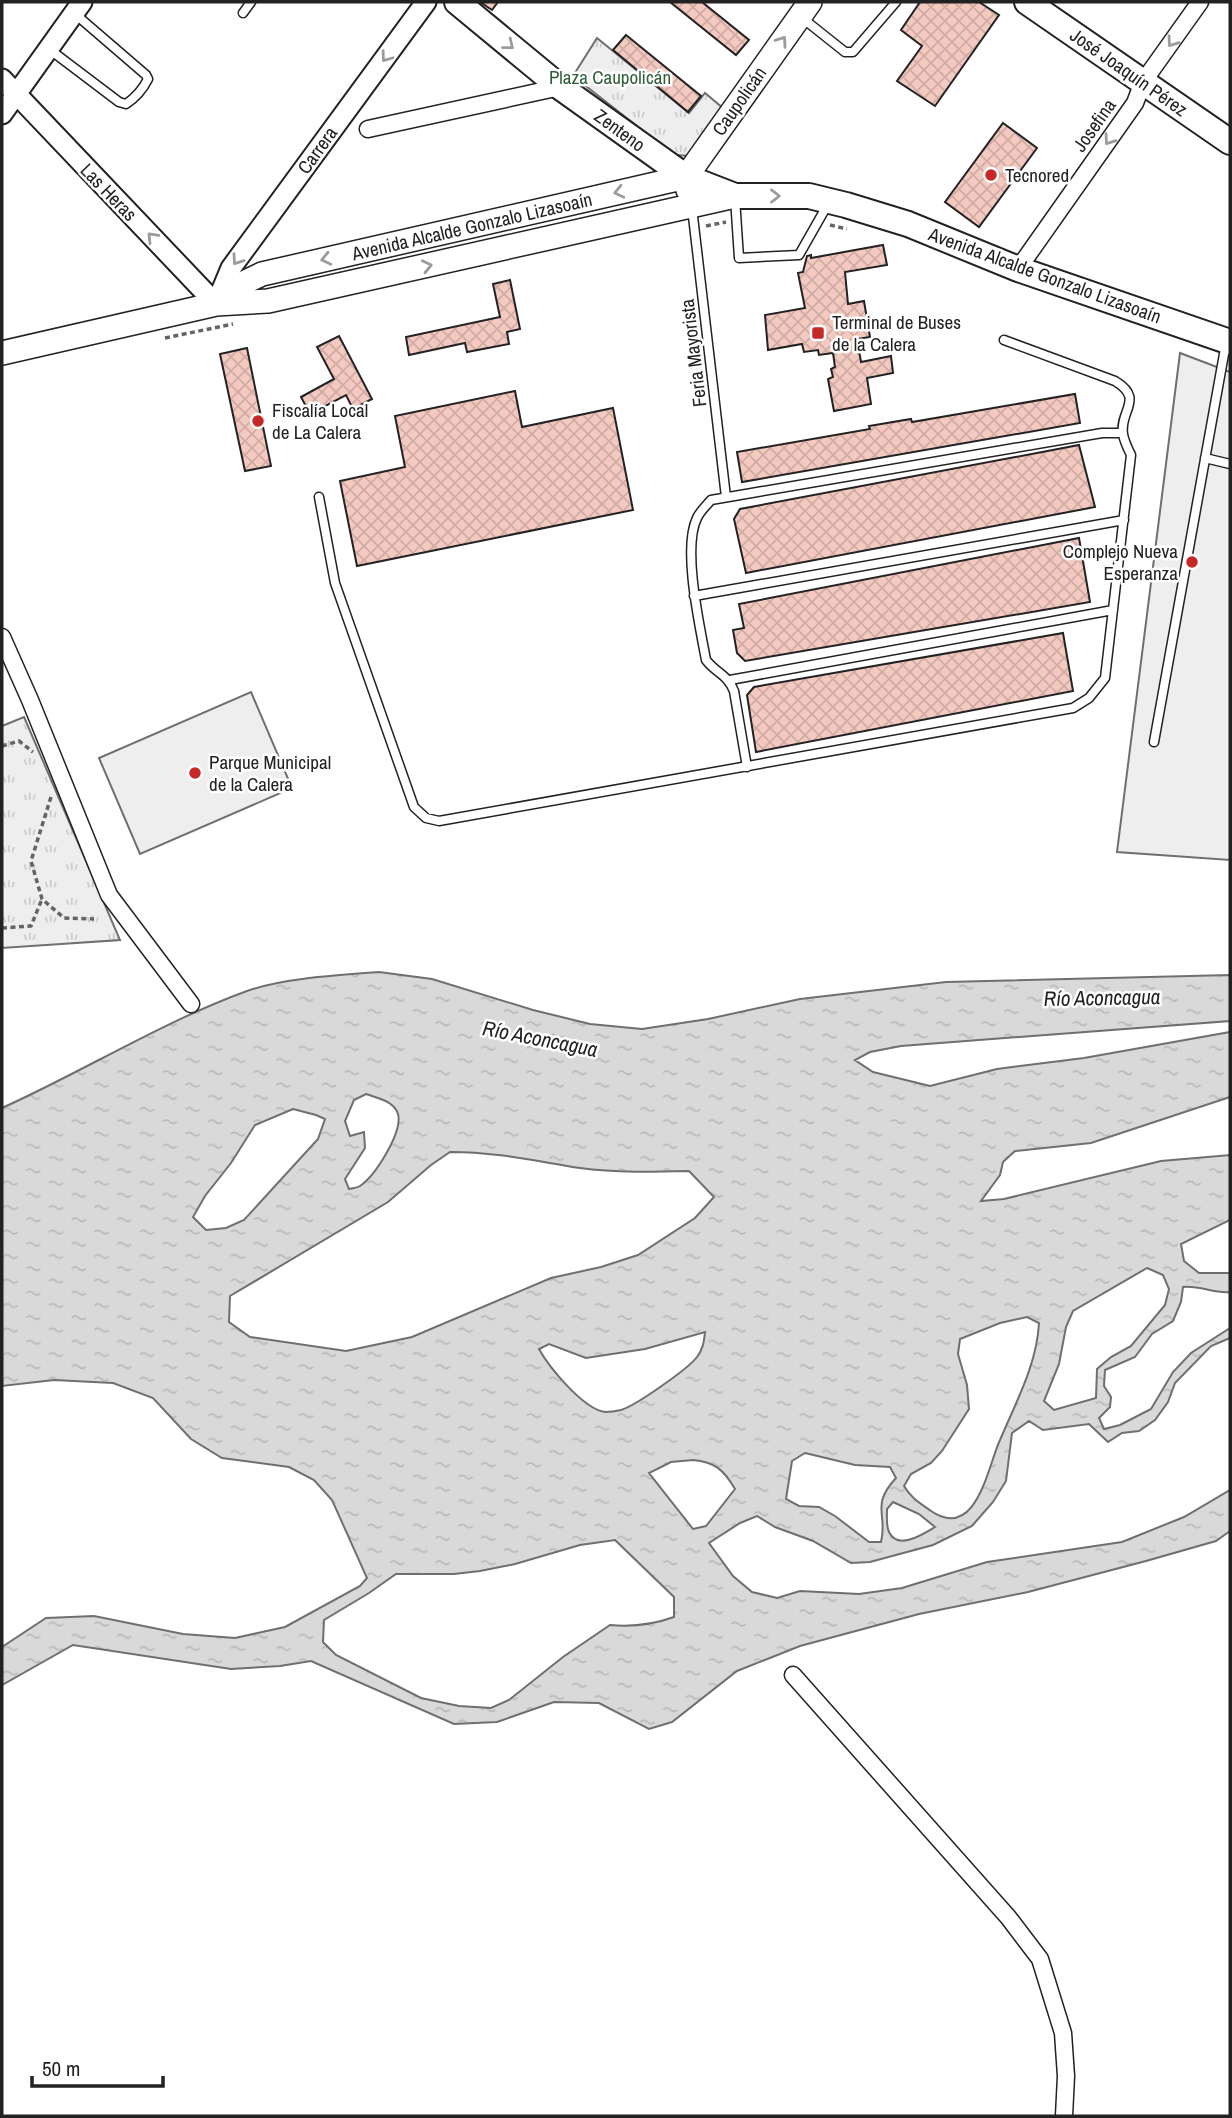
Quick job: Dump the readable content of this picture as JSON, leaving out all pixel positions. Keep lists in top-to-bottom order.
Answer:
{
  "streets": {
    "main road": [
      "José Joaquín Pérez",
      "Caupolicán",
      "Zenteno",
      "Avenida Alcalde Gonzalo Lizasoaín"
    ],
    "street": ["Josefina", "Carrera", "Las Heras"],
    "lane": ["Feria Mayorista"]
  },
  "crossings": [
    ["José Joaquín Pérez", "Josefina"],
    ["Caupolicán", "Zenteno"],
    ["Caupolicán", "Avenida Alcalde Gonzalo Lizasoaín"],
    ["Josefina", "Avenida Alcalde Gonzalo Lizasoaín"],
    ["Zenteno", "Avenida Alcalde Gonzalo Lizasoaín"],
    ["Carrera", "Las Heras"],
    ["Carrera", "Avenida Alcalde Gonzalo Lizasoaín"],
    ["Las Heras", "Avenida Alcalde Gonzalo Lizasoaín"],
    ["Avenida Alcalde Gonzalo Lizasoaín", "Feria Mayorista"]
  ],
  "one_way": [
    "Caupolicán",
    "Josefina",
    "Zenteno",
    "Carrera",
    "Las Heras"
  ],
  "water": ["Río Aconcagua"],
  "parks": ["Plaza Caupolicán"],
  "places": {
    "other": [
      "Tecnored",
      "Fiscalía Local de La Calera",
      "Complejo Nueva Esperanza",
      "Parque Municipal de la Calera"
    ],
    "transit": ["Terminal de Buses de la Calera"]
  },
  "scale_bar": "50 m"
}
